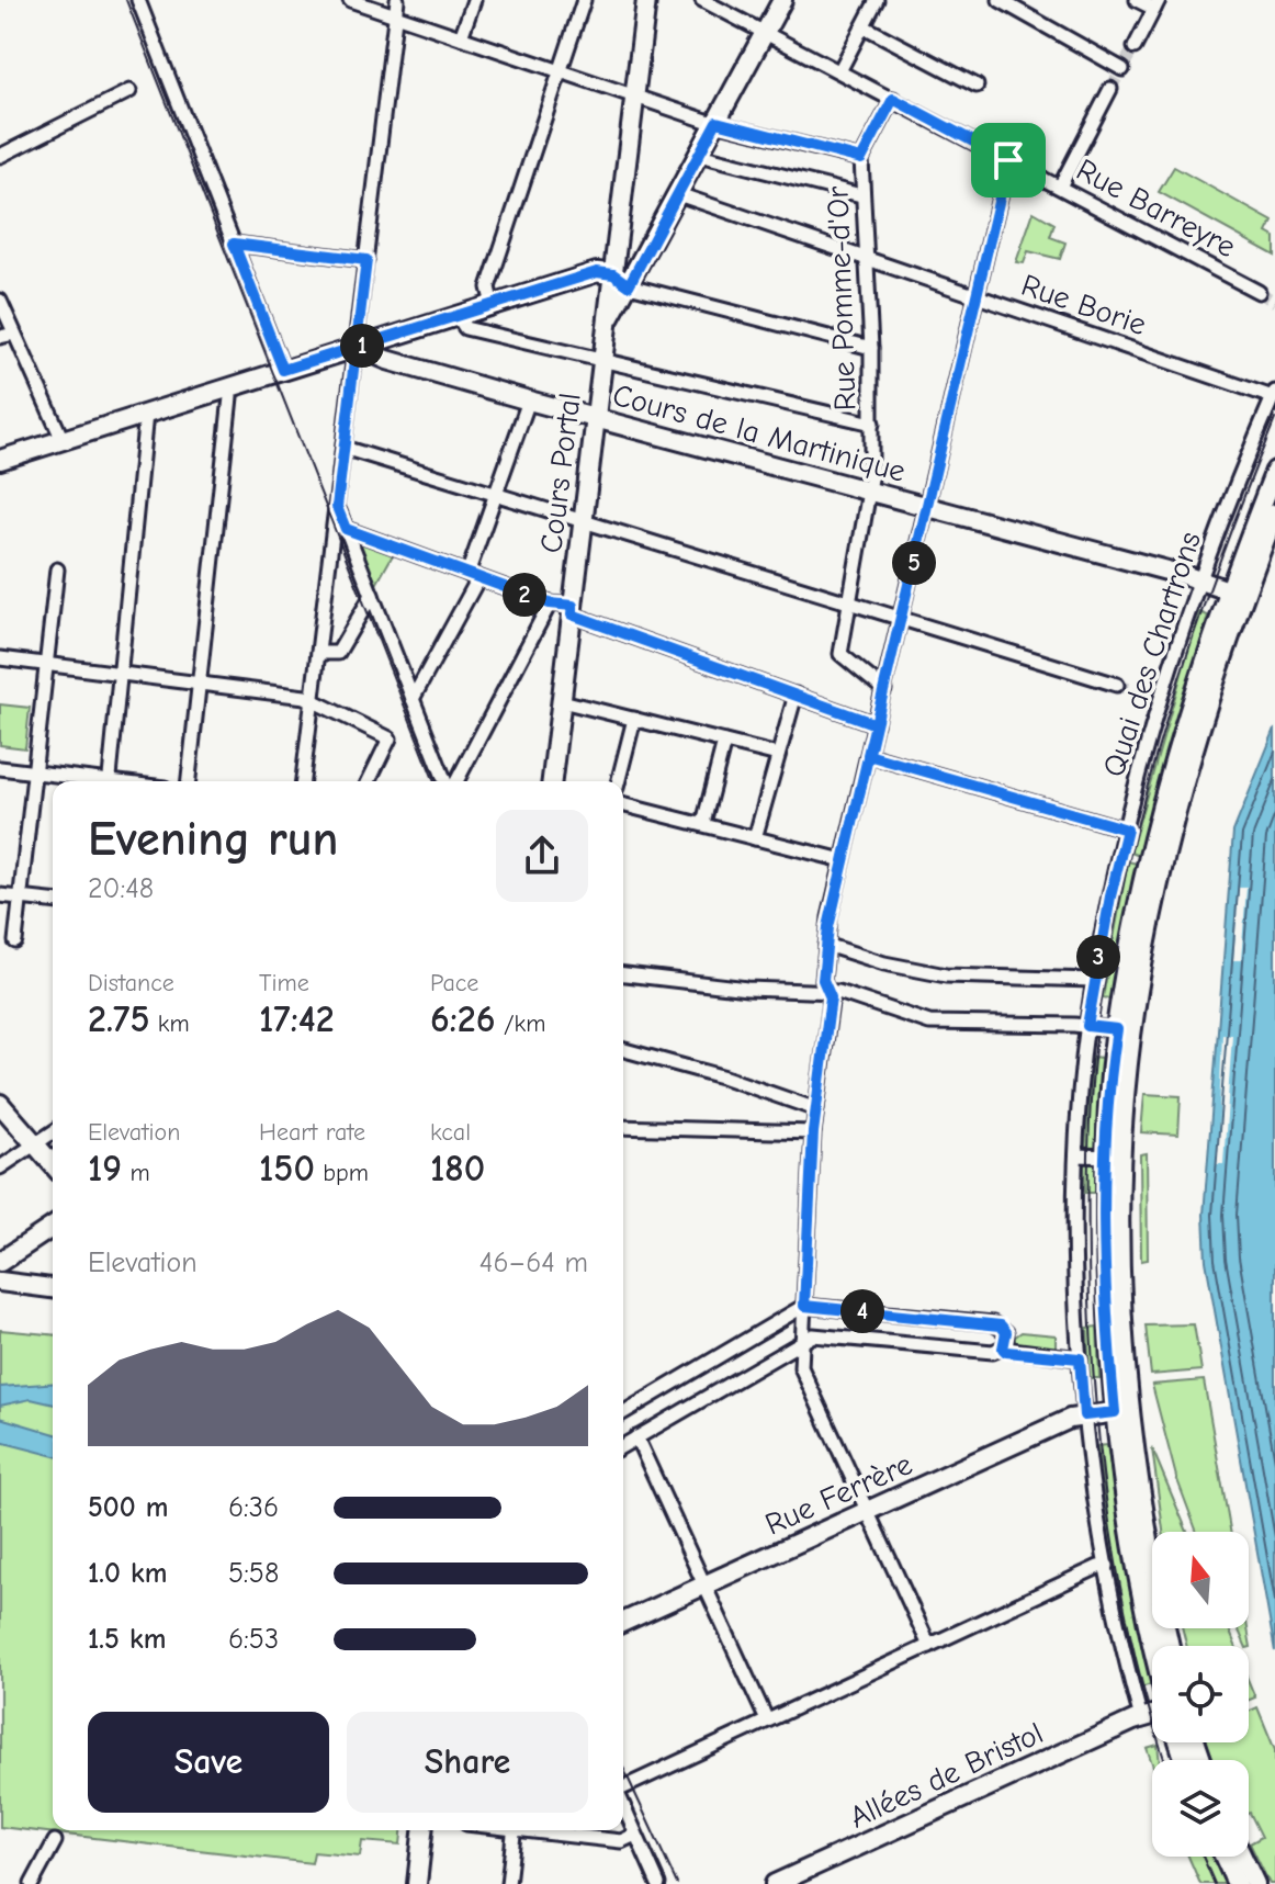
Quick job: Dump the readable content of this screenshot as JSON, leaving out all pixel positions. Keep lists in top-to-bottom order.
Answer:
{
  "streets": {
    "main road": [
      "Cours de la Martinique",
      "Cours Portal",
      "Quai des Chartrons",
      "Rue Ferrère",
      "Allées de Bristol"
    ],
    "street": ["Rue Barreyre", "Rue Pomme-d'Or", "Rue Borie"]
  },
  "crossings": [
    ["Rue Barreyre", "Rue Pomme-d'Or"],
    ["Rue Barreyre", "Cours Portal"],
    ["Rue Pomme-d'Or", "Rue Borie"],
    ["Rue Pomme-d'Or", "Cours de la Martinique"],
    ["Rue Borie", "Cours Portal"],
    ["Rue Borie", "Quai des Chartrons"],
    ["Cours de la Martinique", "Cours Portal"],
    ["Cours de la Martinique", "Quai des Chartrons"],
    ["Quai des Chartrons", "Rue Ferrère"],
    ["Quai des Chartrons", "Allées de Bristol"]
  ],
  "north": "top",
  "page": {
    "pins": [
      "1",
      "5",
      "2",
      "3",
      "4"
    ],
    "heading": ["Evening run", "20:48"],
    "stats": [
      ["Distance", "2.75 km"],
      ["Time", "17:42"],
      ["Pace", "6:26 /km"],
      ["Elevation", "19 m"],
      ["Heart rate", "150 bpm"],
      ["kcal", "180"]
    ],
    "chart": ["Elevation", "46–64 m"],
    "list": [
      {
        "name": "500 m",
        "note": "6:36"
      },
      {
        "name": "1.0 km",
        "note": "5:58"
      },
      {
        "name": "1.5 km",
        "note": "6:53"
      }
    ],
    "buttons": ["Save", "Share"]
  }
}
